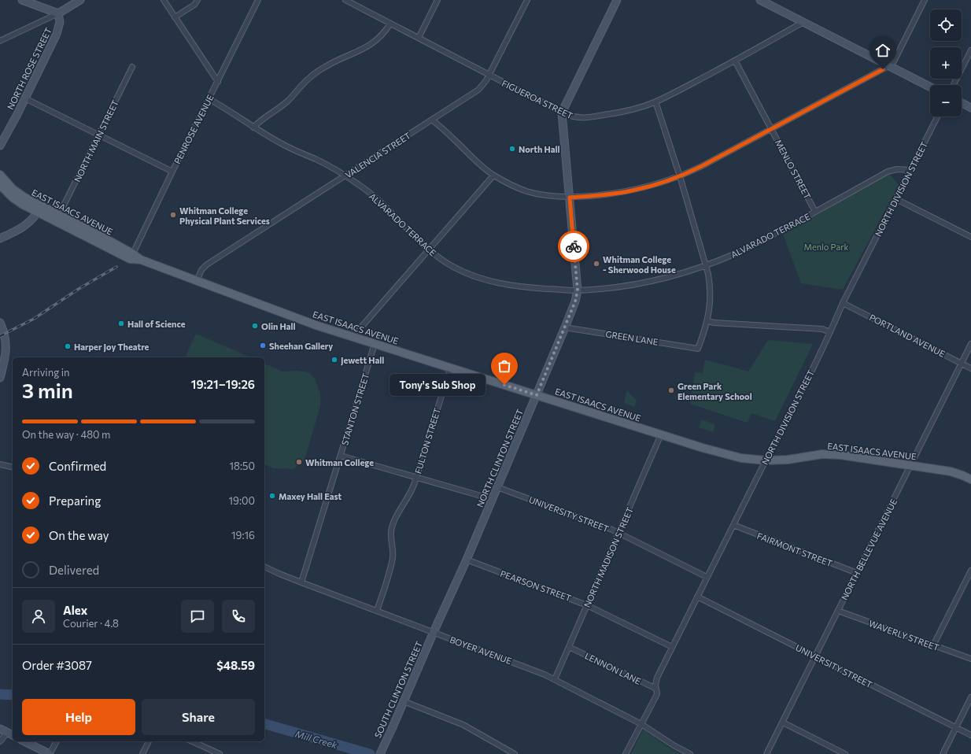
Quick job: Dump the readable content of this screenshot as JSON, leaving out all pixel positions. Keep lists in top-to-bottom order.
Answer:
{
  "streets": {
    "main road": [
      "NORTH ROSE STREET",
      "EAST ISAACS AVENUE",
      "NORTH CLINTON STREET",
      "SOUTH CLINTON STREET"
    ],
    "street": [
      "FIGUEROA STREET",
      "PENROSE AVENUE",
      "NORTH MAIN STREET",
      "VALENCIA STREET",
      "MENLO STREET",
      "NORTH DIVISION STREET",
      "ALVARADO TERRACE",
      "PORTLAND AVENUE",
      "GREEN LANE",
      "STANTON STREET",
      "FULTON STREET",
      "UNIVERSITY STREET",
      "FAIRMONT STREET",
      "NORTH BELLEVUE AVENUE",
      "NORTH MADISON STREET",
      "PEARSON STREET",
      "WAVERLY STREET",
      "BOYER AVENUE",
      "LENNON LANE"
    ]
  },
  "crossings": [
    ["FIGUEROA STREET", "VALENCIA STREET"],
    ["FIGUEROA STREET", "MENLO STREET"],
    ["FIGUEROA STREET", "NORTH CLINTON STREET"],
    ["PENROSE AVENUE", "EAST ISAACS AVENUE"],
    ["PENROSE AVENUE", "ALVARADO TERRACE"],
    ["NORTH MAIN STREET", "EAST ISAACS AVENUE"],
    ["VALENCIA STREET", "EAST ISAACS AVENUE"],
    ["VALENCIA STREET", "ALVARADO TERRACE"],
    ["MENLO STREET", "ALVARADO TERRACE"],
    ["NORTH DIVISION STREET", "EAST ISAACS AVENUE"],
    ["NORTH DIVISION STREET", "ALVARADO TERRACE"],
    ["NORTH DIVISION STREET", "PORTLAND AVENUE"],
    ["NORTH DIVISION STREET", "UNIVERSITY STREET"],
    ["NORTH DIVISION STREET", "FAIRMONT STREET"],
    ["NORTH DIVISION STREET", "PEARSON STREET"],
    ["NORTH DIVISION STREET", "BOYER AVENUE"],
    ["NORTH DIVISION STREET", "LENNON LANE"],
    ["EAST ISAACS AVENUE", "STANTON STREET"],
    ["EAST ISAACS AVENUE", "FULTON STREET"],
    ["EAST ISAACS AVENUE", "NORTH CLINTON STREET"],
    ["EAST ISAACS AVENUE", "NORTH BELLEVUE AVENUE"],
    ["EAST ISAACS AVENUE", "NORTH MADISON STREET"],
    ["ALVARADO TERRACE", "NORTH CLINTON STREET"],
    ["PORTLAND AVENUE", "NORTH BELLEVUE AVENUE"],
    ["GREEN LANE", "NORTH CLINTON STREET"],
    ["STANTON STREET", "BOYER AVENUE"],
    ["FULTON STREET", "BOYER AVENUE"],
    ["NORTH CLINTON STREET", "UNIVERSITY STREET"],
    ["NORTH CLINTON STREET", "PEARSON STREET"],
    ["NORTH CLINTON STREET", "BOYER AVENUE"],
    ["NORTH CLINTON STREET", "SOUTH CLINTON STREET"],
    ["UNIVERSITY STREET", "NORTH BELLEVUE AVENUE"],
    ["UNIVERSITY STREET", "NORTH MADISON STREET"],
    ["FAIRMONT STREET", "NORTH BELLEVUE AVENUE"],
    ["NORTH BELLEVUE AVENUE", "WAVERLY STREET"],
    ["NORTH MADISON STREET", "PEARSON STREET"],
    ["NORTH MADISON STREET", "BOYER AVENUE"],
    ["NORTH MADISON STREET", "LENNON LANE"],
    ["BOYER AVENUE", "SOUTH CLINTON STREET"]
  ],
  "water": ["Mill Creek"],
  "parks": ["Menlo Park"],
  "places": [
    "North Hall",
    "Whitman College Physical Plant Services",
    "Whitman College - Sherwood House",
    "Hall of Science",
    "Olin Hall",
    "Sheehan Gallery",
    "Harper Joy Theatre",
    "Jewett Hall",
    "Tony's Sub Shop",
    "Green Park Elementary School",
    "Whitman College",
    "Maxey Hall East"
  ],
  "page": {
    "map_buttons": ["+", "−"],
    "heading": ["3 min", "Arriving in", "19:21–19:26"],
    "panel": [
      "Alex",
      "Courier · 4.8",
      "Order #3087",
      "$48.59"
    ],
    "bubble": "Tony's Sub Shop",
    "bar": "On the way · 480 m",
    "list": [
      ["Confirmed", "18:50"],
      ["Preparing", "19:00"],
      ["On the way", "19:16"],
      "Delivered"
    ],
    "buttons": ["Help", "Share"]
  }
}
